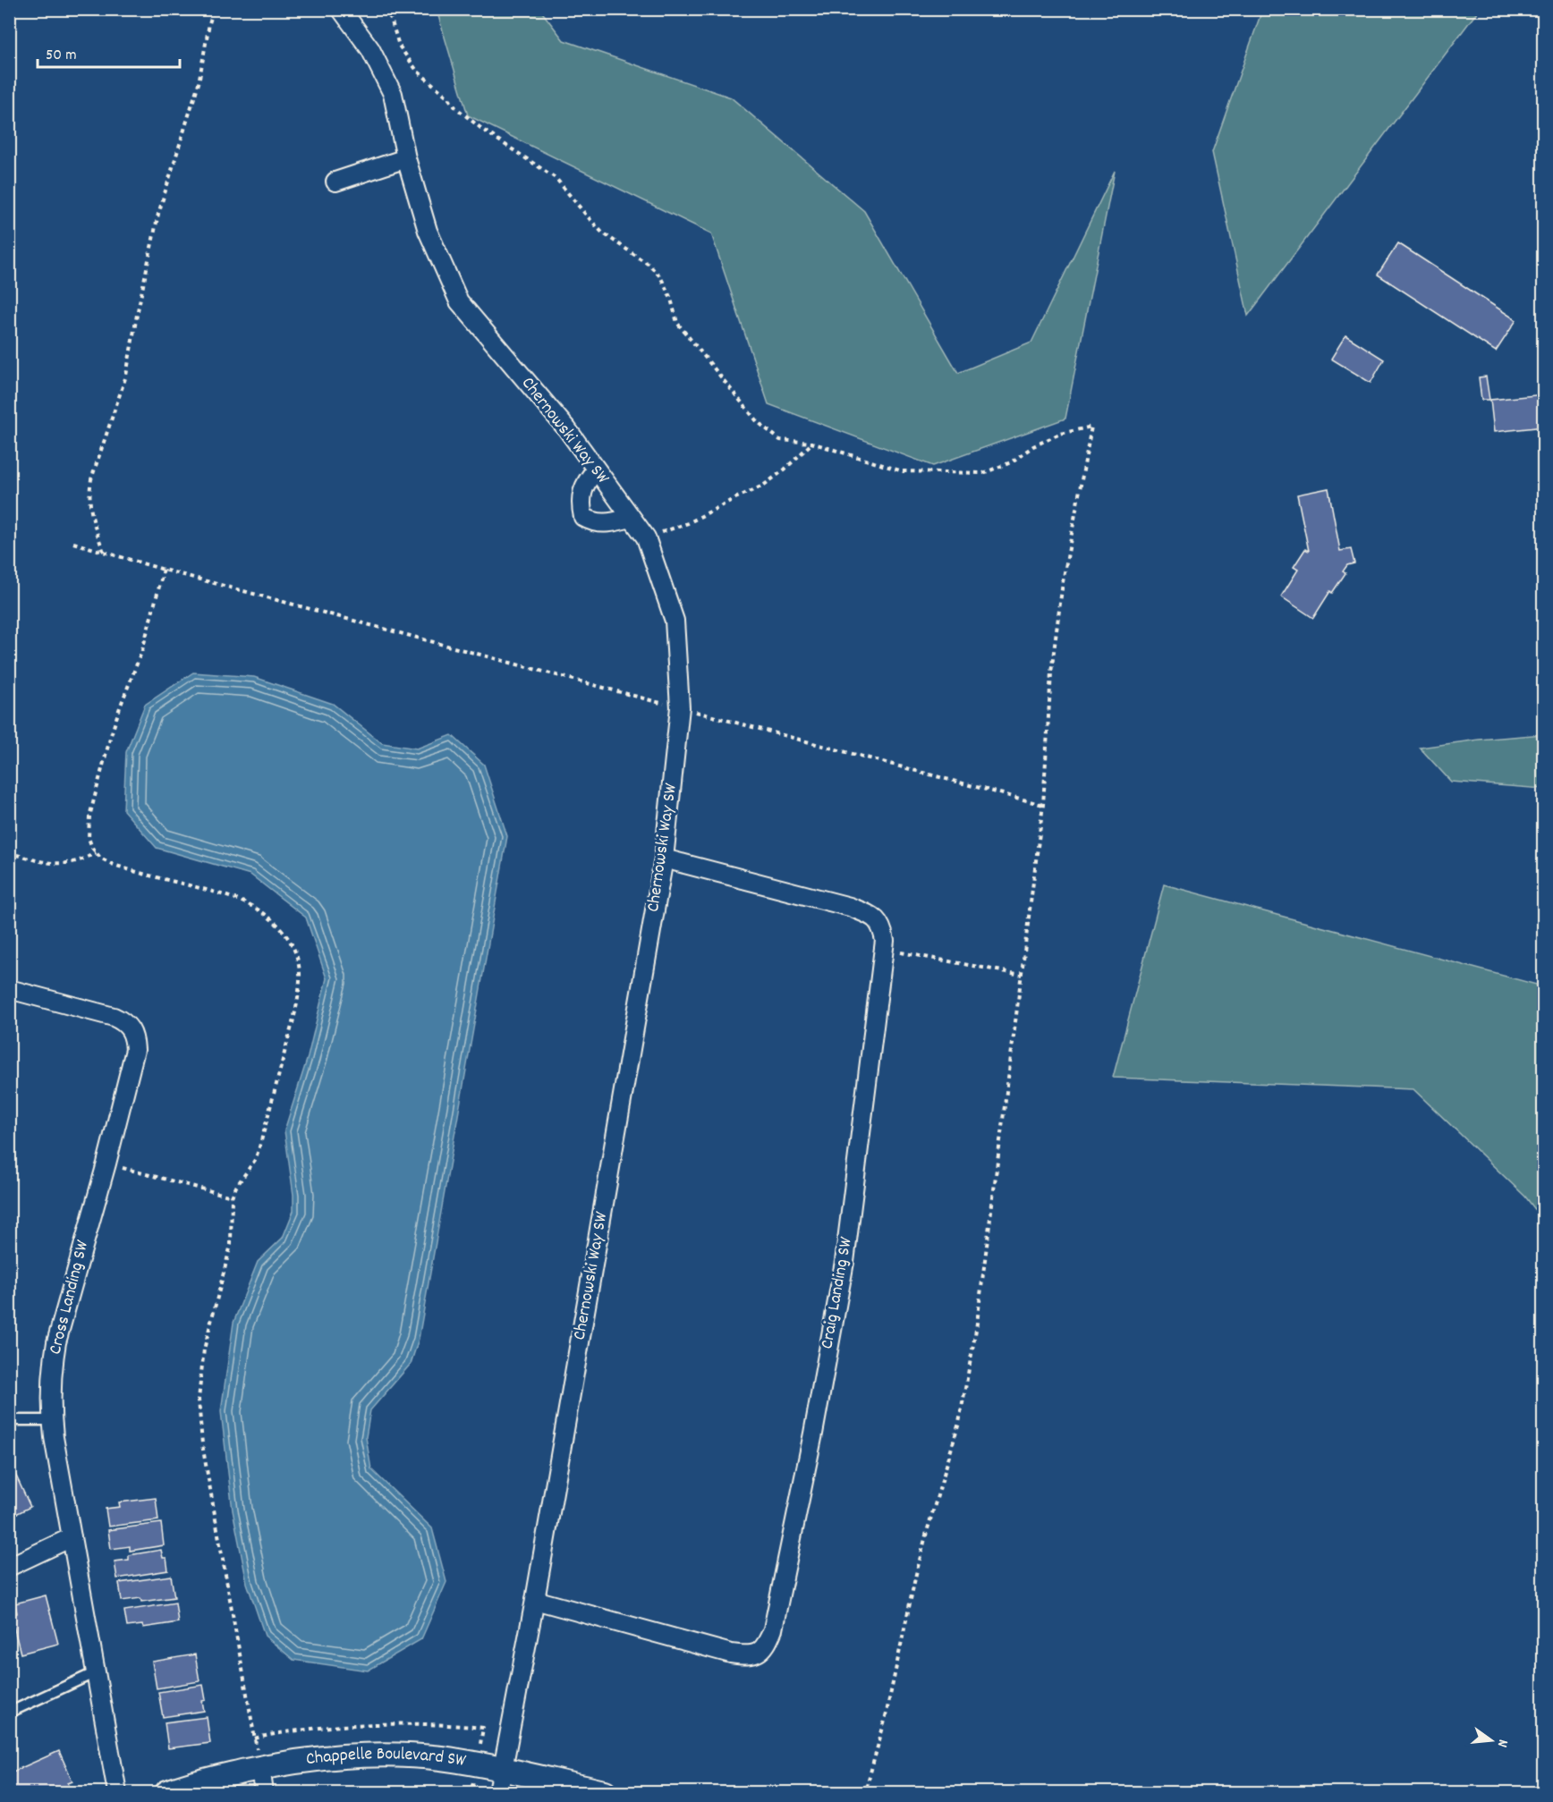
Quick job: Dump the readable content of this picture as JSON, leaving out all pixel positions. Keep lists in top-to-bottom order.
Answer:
{
  "streets": {
    "street": [
      "Chernowski Way SW",
      "Craig Landing SW",
      "Cross Landing SW",
      "Chappelle Boulevard SW"
    ]
  },
  "crossings": [
    ["Chernowski Way SW", "Craig Landing SW"],
    ["Chernowski Way SW", "Chappelle Boulevard SW"]
  ],
  "scale_bar": "50 m",
  "north": "right"
}
